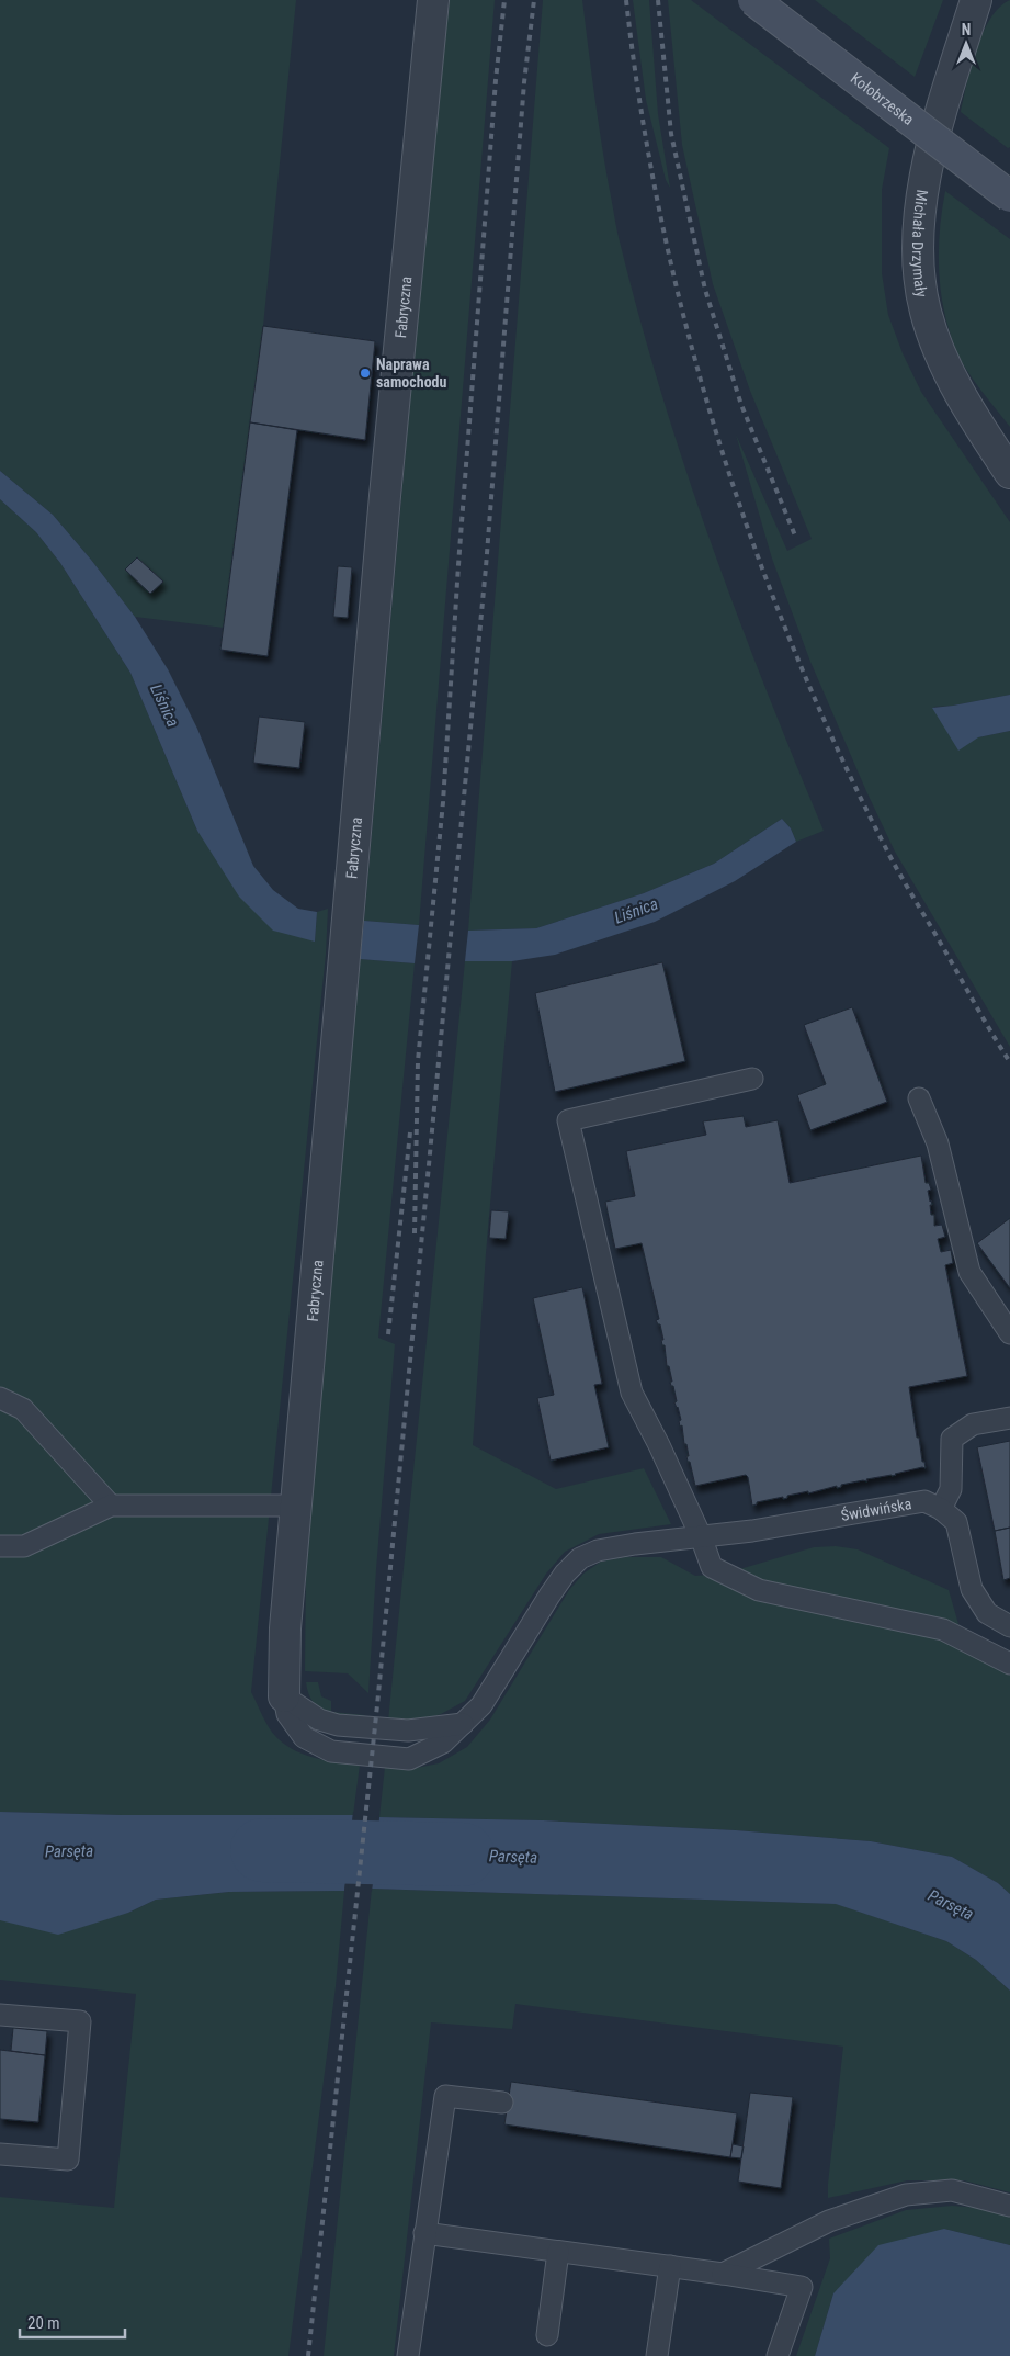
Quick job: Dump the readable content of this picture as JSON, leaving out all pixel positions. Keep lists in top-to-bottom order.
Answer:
{
  "streets": {
    "main road": ["Kołobrzeska"],
    "street": ["Michała Drzymały", "Fabryczna"],
    "lane": ["Świdwińska"]
  },
  "crossings": [
    ["Fabryczna", "Świdwińska"]
  ],
  "water": ["Liśnica", "Parsęta"],
  "places": ["Naprawa samochodu"],
  "scale_bar": "20 m",
  "north": "top"
}
